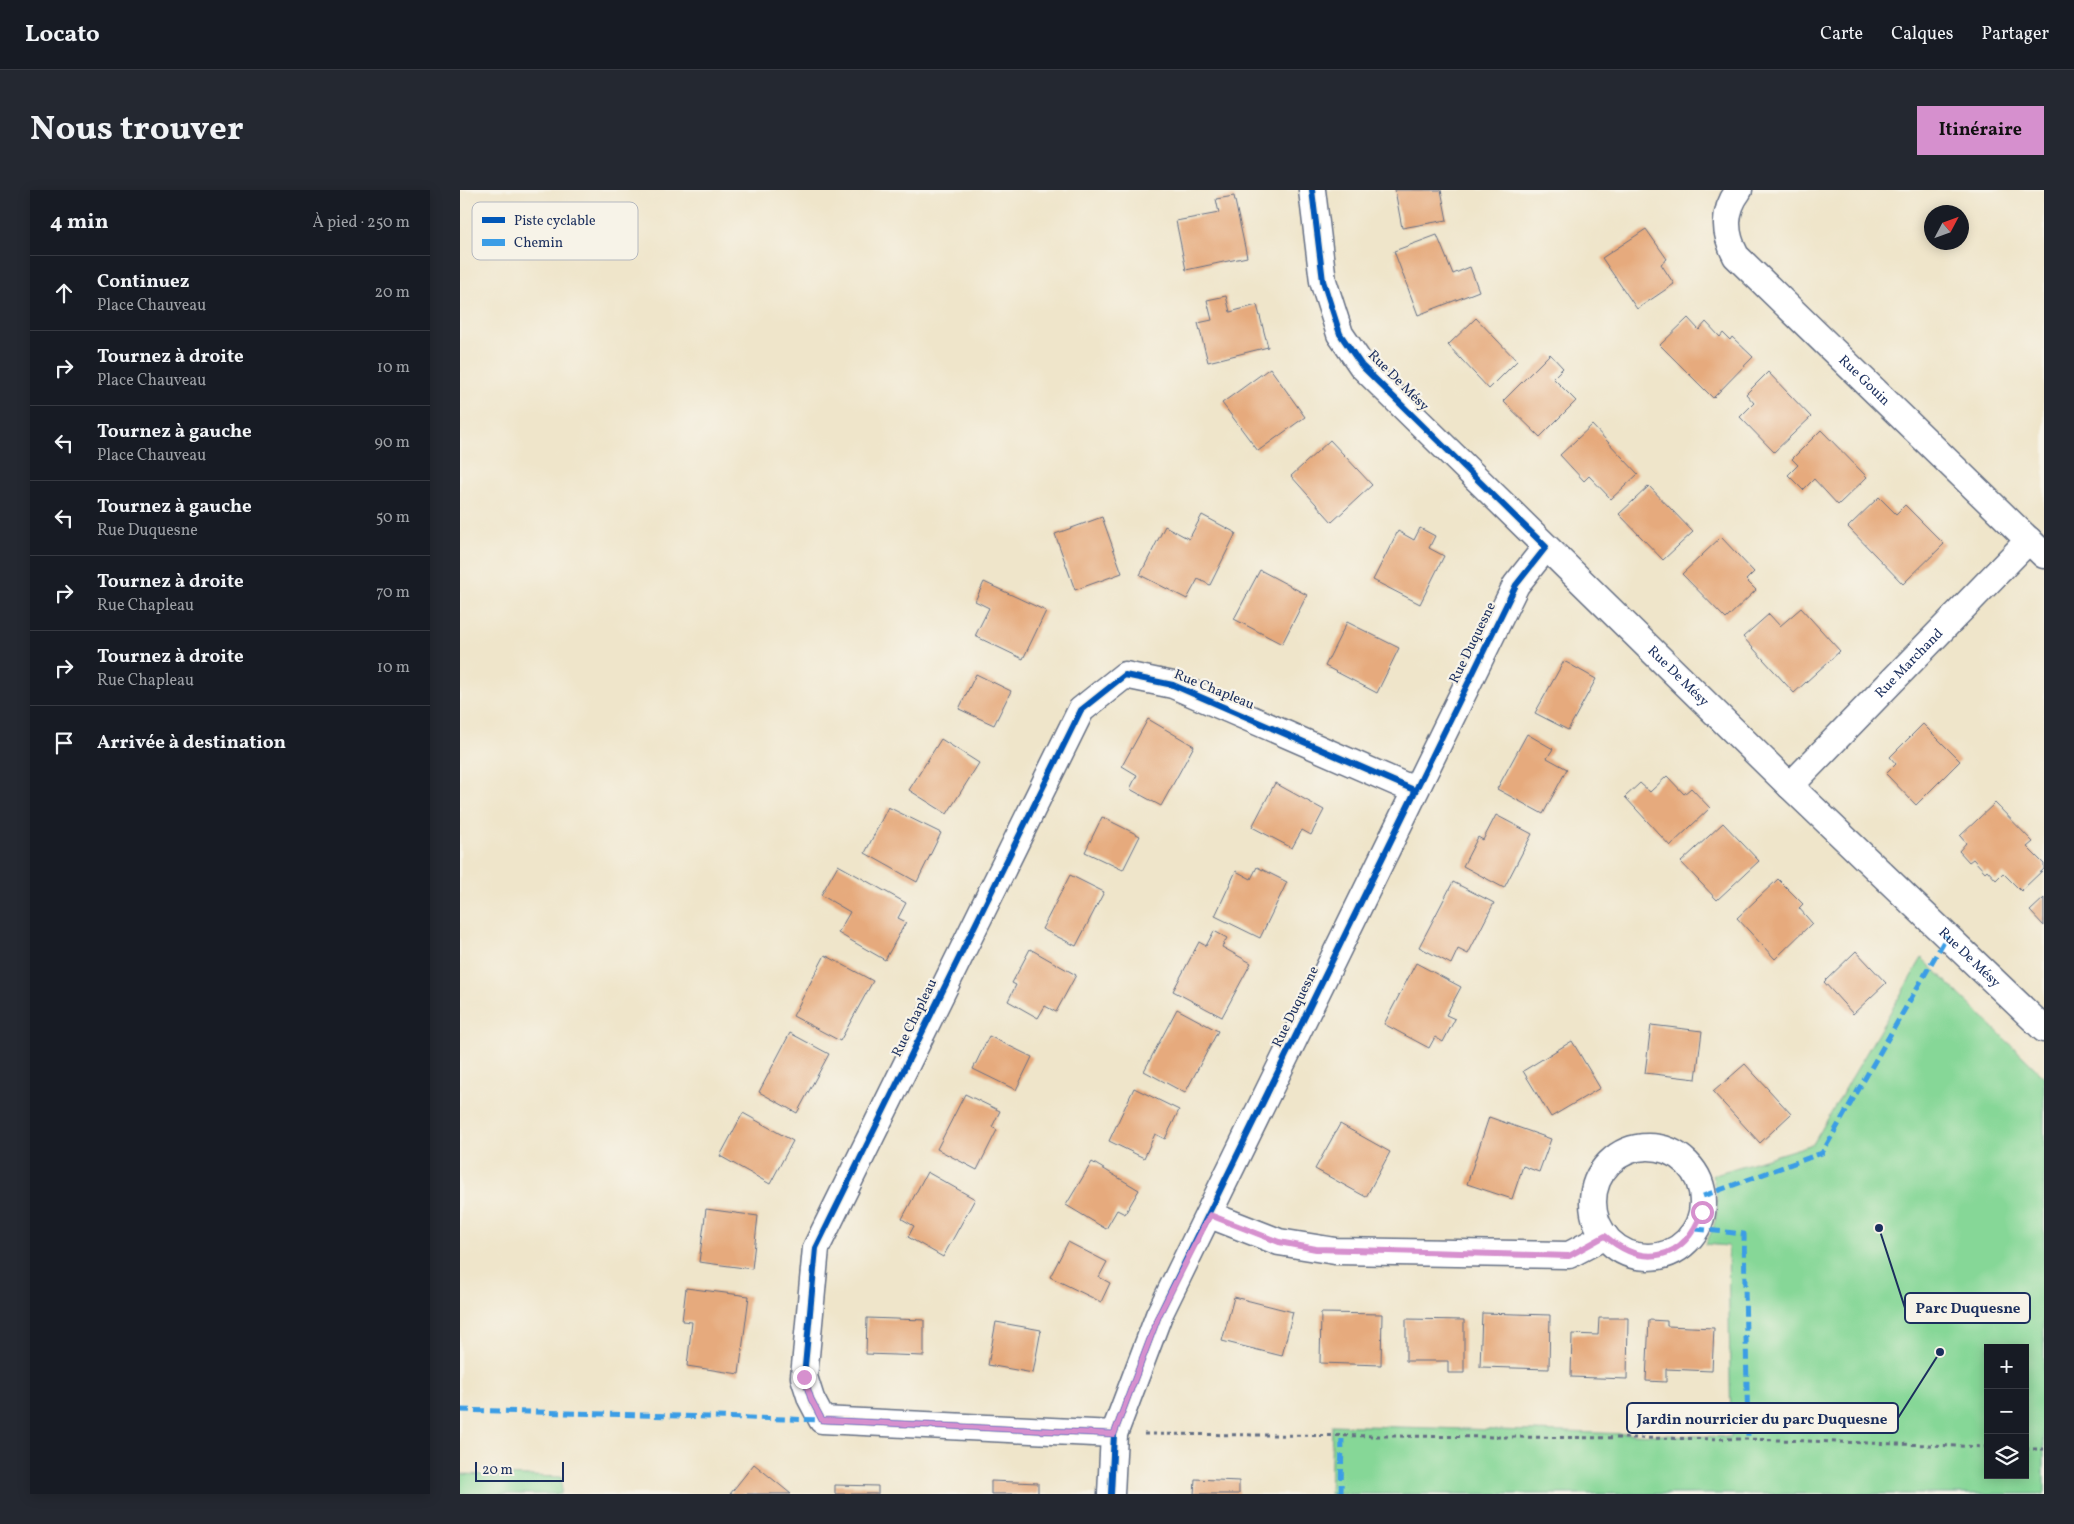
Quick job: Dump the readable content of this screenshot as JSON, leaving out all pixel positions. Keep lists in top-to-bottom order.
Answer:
{
  "streets": {
    "street": [
      "Rue De Mésy",
      "Rue Gouin",
      "Rue Duquesne",
      "Rue Marchand",
      "Rue Chapleau"
    ]
  },
  "crossings": [
    ["Rue De Mésy", "Rue Duquesne"],
    ["Rue De Mésy", "Rue Marchand"],
    ["Rue Gouin", "Rue Marchand"],
    ["Rue Duquesne", "Rue Chapleau"]
  ],
  "places": ["Parc Duquesne", "Jardin nourricier du parc Duquesne"],
  "legend": ["Piste cyclable", "Chemin"],
  "scale_bar": "20 m",
  "north": "top right",
  "page": {
    "header": "Locato",
    "nav": ["Carte", "Calques", "Partager"],
    "title": "Nous trouver",
    "buttons": "Itinéraire",
    "heading": ["4 min", "À pied · 250 m"],
    "list": [
      ["Continuez", "Place Chauveau", "20 m"],
      ["Tournez à droite", "Place Chauveau", "10 m"],
      ["Tournez à gauche", "Place Chauveau", "90 m"],
      ["Tournez à gauche", "Rue Duquesne", "50 m"],
      ["Tournez à droite", "Rue Chapleau", "70 m"],
      ["Tournez à droite", "Rue Chapleau", "10 m"],
      "Arrivée à destination"
    ],
    "map_buttons": ["+", "−"],
    "scale": "20 m"
  }
}
